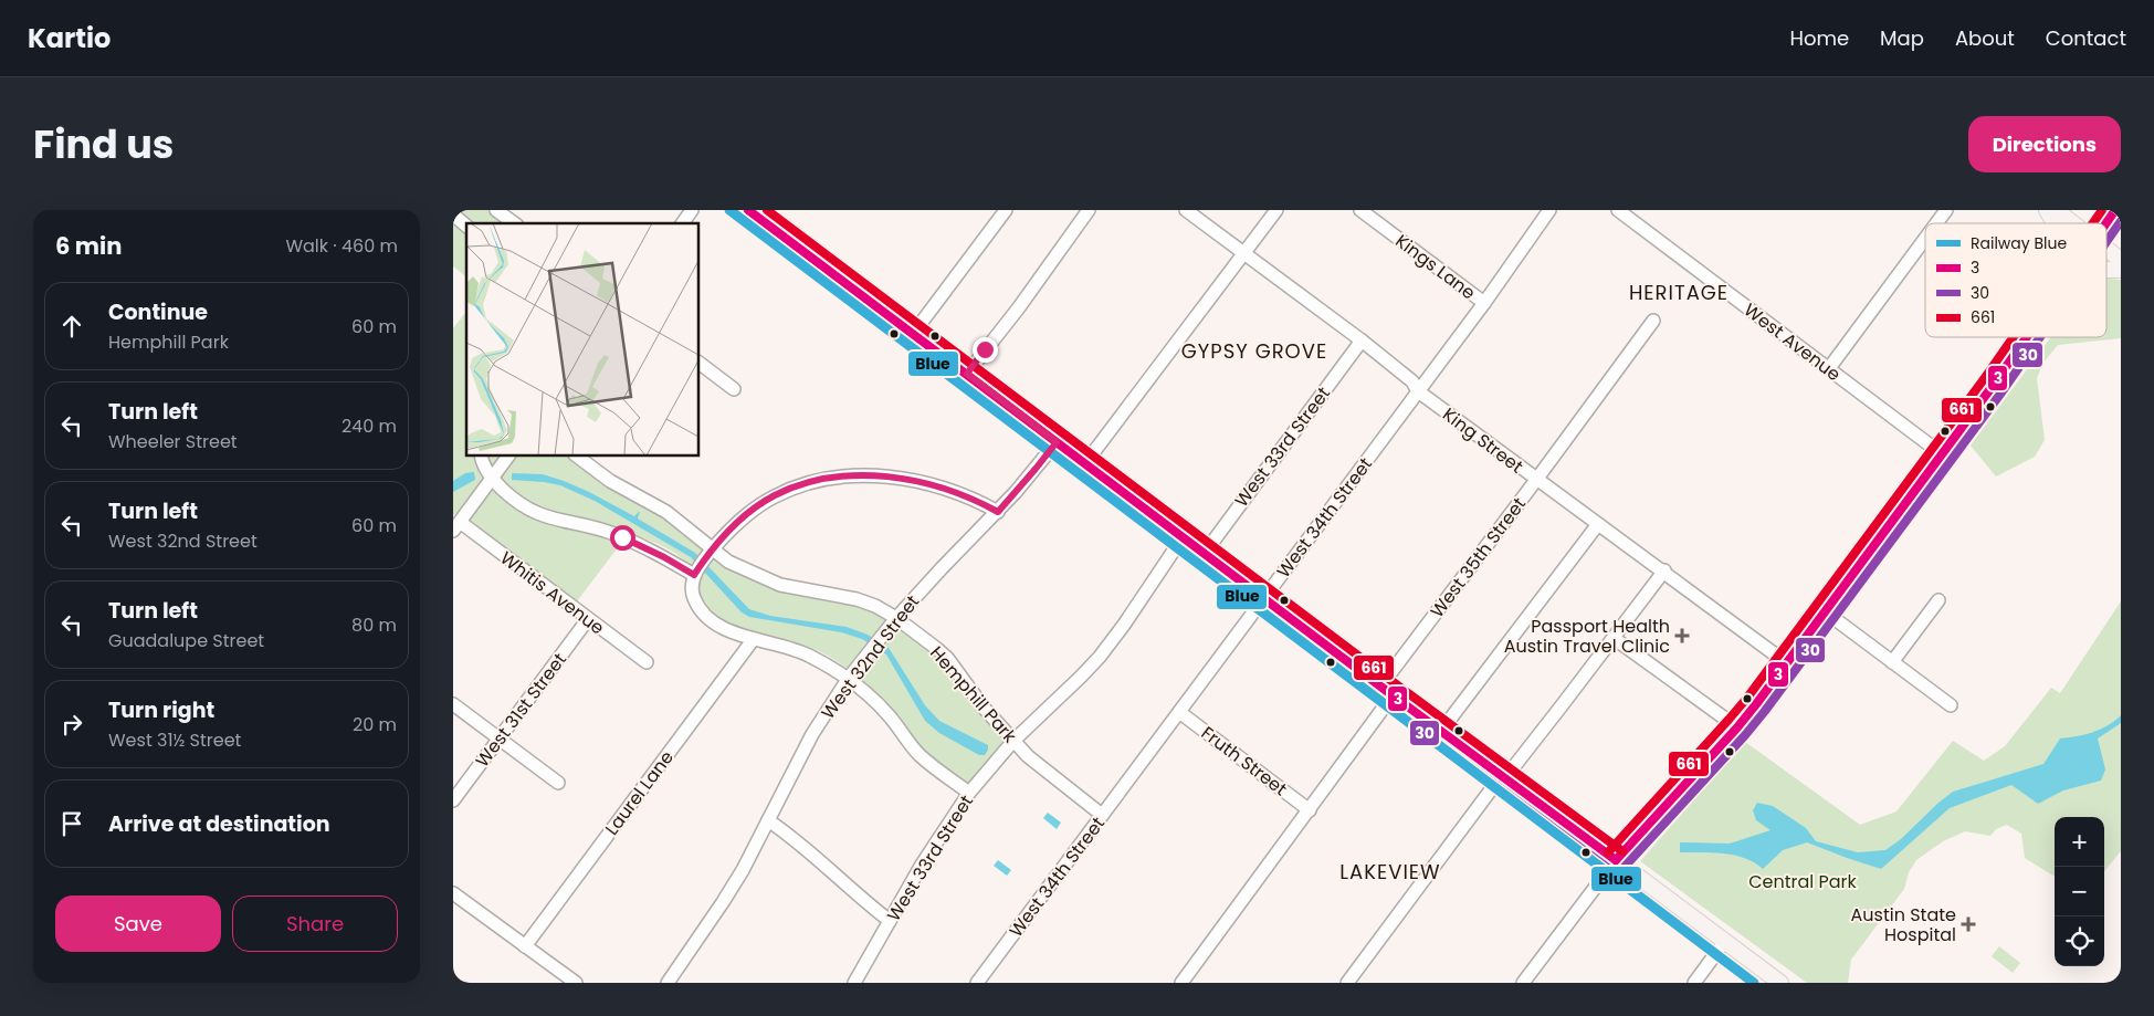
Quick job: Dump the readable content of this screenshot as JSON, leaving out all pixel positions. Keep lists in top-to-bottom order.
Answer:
{
  "streets": {
    "street": [
      "Kings Lane",
      "West Avenue",
      "King Street",
      "West 33rd Street",
      "West 34th Street",
      "West 35th Street",
      "Whitis Avenue",
      "West 32nd Street",
      "Hemphill Park",
      "West 31st Street",
      "Fruth Street",
      "Laurel Lane"
    ]
  },
  "crossings": [
    ["Kings Lane", "West 34th Street"],
    ["King Street", "West 33rd Street"],
    ["King Street", "West 34th Street"],
    ["King Street", "West 35th Street"],
    ["West 33rd Street", "Hemphill Park"],
    ["West 34th Street", "Hemphill Park"],
    ["West 34th Street", "Fruth Street"],
    ["West 35th Street", "Fruth Street"],
    ["Whitis Avenue", "West 31st Street"],
    ["West 32nd Street", "Hemphill Park"]
  ],
  "districts": ["HERITAGE", "GYPSY GROVE", "LAKEVIEW"],
  "parks": ["Central Park"],
  "places": {
    "health": ["Passport Health Austin Travel Clinic", "Austin State Hospital"]
  },
  "lines": [
    "rail line Blue",
    "transit line 3",
    "transit line 661",
    "transit line 30"
  ],
  "legend": [
    "Railway Blue",
    "3",
    "30",
    "661"
  ],
  "page": {
    "header": "Kartio",
    "nav": [
      "Home",
      "Map",
      "About",
      "Contact"
    ],
    "title": "Find us",
    "buttons": [
      "Directions",
      ["Save", "Share"]
    ],
    "heading": ["6 min", "Walk · 460 m"],
    "list": [
      ["Continue", "Hemphill Park", "60 m"],
      ["Turn left", "Wheeler Street", "240 m"],
      ["Turn left", "West 32nd Street", "60 m"],
      ["Turn left", "Guadalupe Street", "80 m"],
      ["Turn right", "West 31½ Street", "20 m"],
      "Arrive at destination"
    ],
    "map_buttons": ["+", "−"]
  }
}
